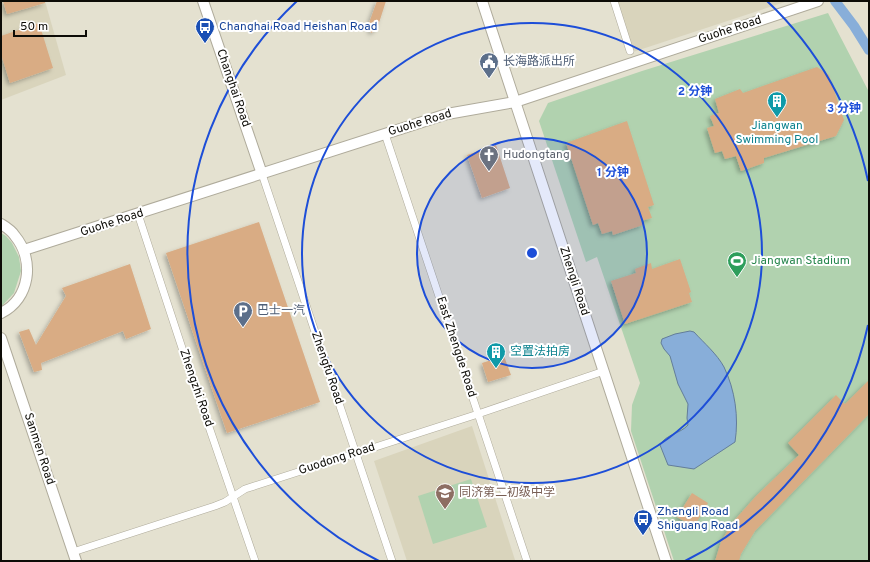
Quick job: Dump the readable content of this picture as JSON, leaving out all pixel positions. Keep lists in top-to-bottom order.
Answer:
{
  "streets": {
    "main road": [
      "Guohe Road",
      "Changhai Road",
      "Zhengli Road",
      "Sanmen Road"
    ],
    "street": [
      "East Zhengde Road",
      "Zhengfu Road",
      "Zhengzhi Road",
      "Guodong Road"
    ]
  },
  "crossings": [
    ["Guohe Road", "Changhai Road"],
    ["Guohe Road", "Zhengli Road"],
    ["Guohe Road", "East Zhengde Road"],
    ["Guohe Road", "Zhengfu Road"],
    ["Guohe Road", "Zhengzhi Road"],
    ["Changhai Road", "Zhengfu Road"],
    ["Zhengli Road", "Guodong Road"],
    ["East Zhengde Road", "Guodong Road"],
    ["Zhengfu Road", "Guodong Road"],
    ["Zhengzhi Road", "Guodong Road"],
    ["Sanmen Road", "Guodong Road"]
  ],
  "places": {
    "bus stop": ["Changhai Road Heishan Road", "Zhengli Road Shiguang Road"],
    "public building": ["长海路派出所"],
    "building": ["Jiangwan Swimming Pool", "空置法拍房"],
    "church": ["Hudongtang"],
    "sports": ["Jiangwan Stadium"],
    "parking": ["巴士一汽"],
    "school or university": ["同济第二初级中学"]
  },
  "scale_bar": "50 m",
  "rings": ["2 分钟", "3 分钟", "1 分钟"]
}
